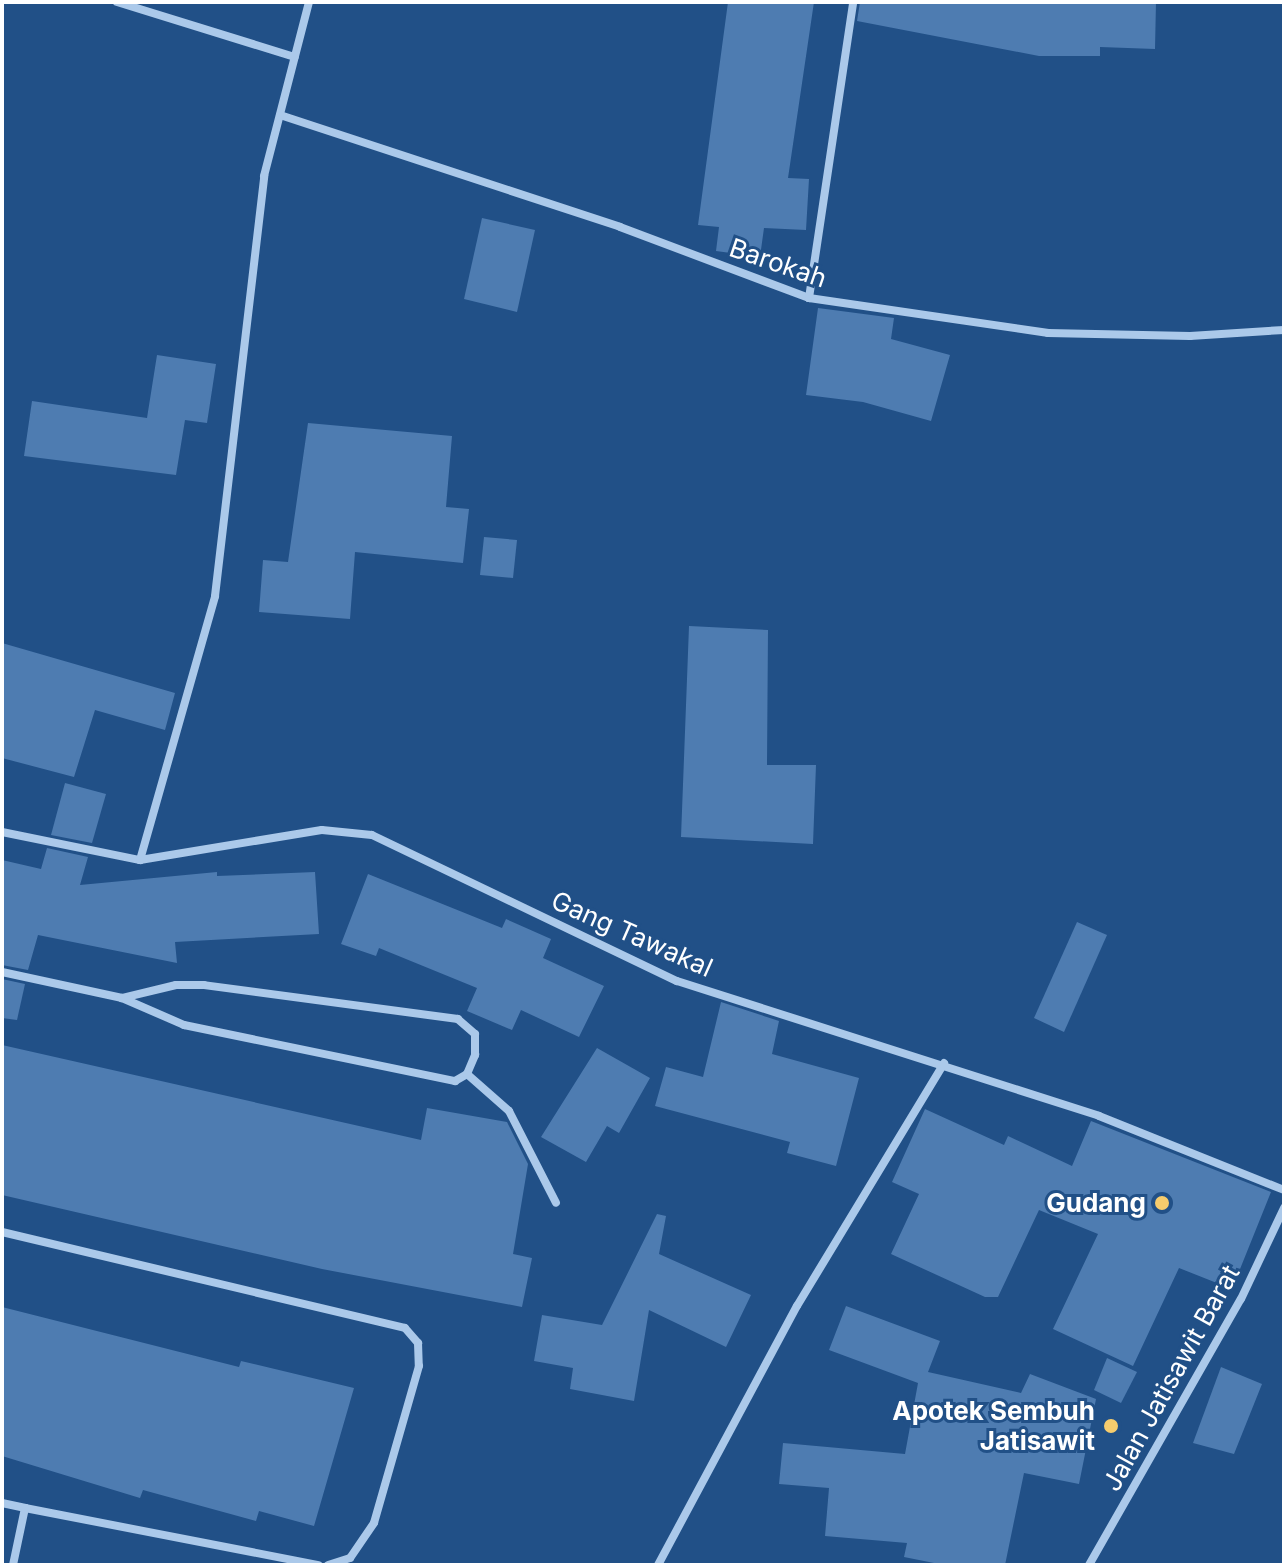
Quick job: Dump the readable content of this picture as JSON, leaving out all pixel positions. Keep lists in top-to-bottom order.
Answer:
{
  "streets": {
    "street": ["Barokah", "Gang Tawakal", "Jalan Jatisawit Barat"]
  },
  "places": ["Gudang", "Apotek Sembuh Jatisawit"]
}
